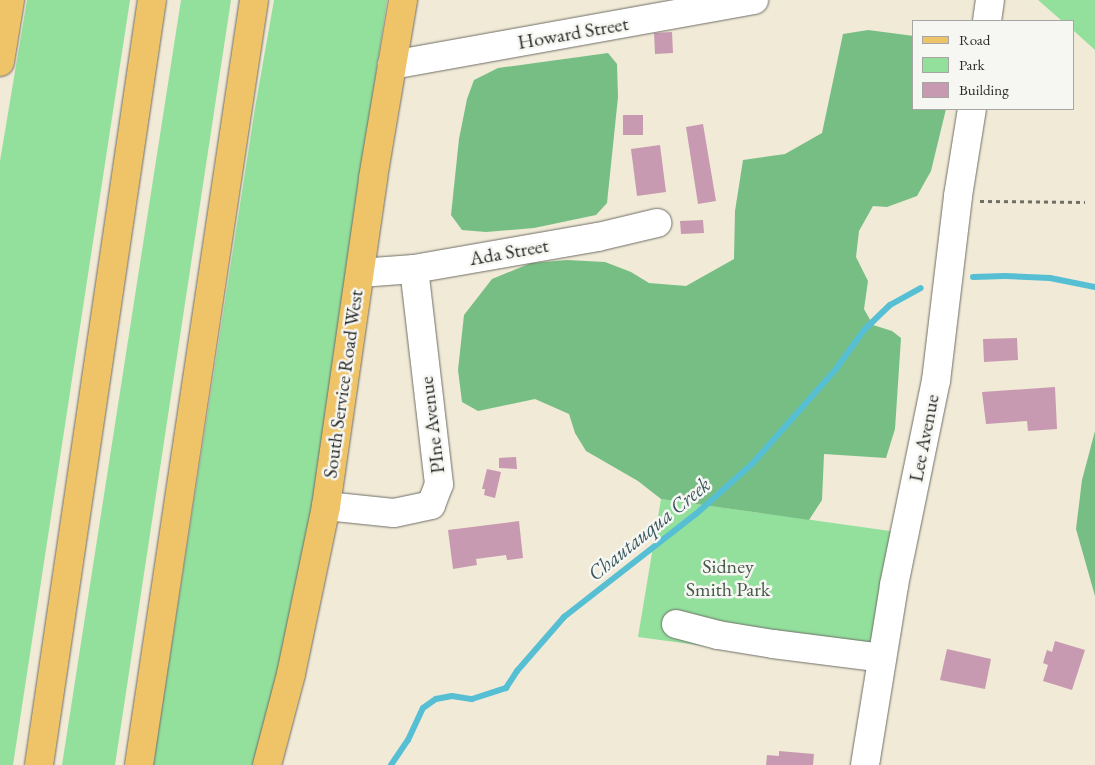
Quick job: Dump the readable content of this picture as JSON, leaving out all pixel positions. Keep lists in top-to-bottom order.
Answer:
{
  "streets": {
    "main road": ["South Service Road West"],
    "street": [
      "Howard Street",
      "Ada Street",
      "PIne Avenue",
      "Lee Avenue"
    ]
  },
  "crossings": [
    ["Howard Street", "South Service Road West"],
    ["Ada Street", "South Service Road West"],
    ["Ada Street", "PIne Avenue"],
    ["South Service Road West", "PIne Avenue"]
  ],
  "water": ["Chautauqua Creek"],
  "parks": ["Sidney Smith Park"],
  "legend": ["Road", "Park", "Building"]
}
